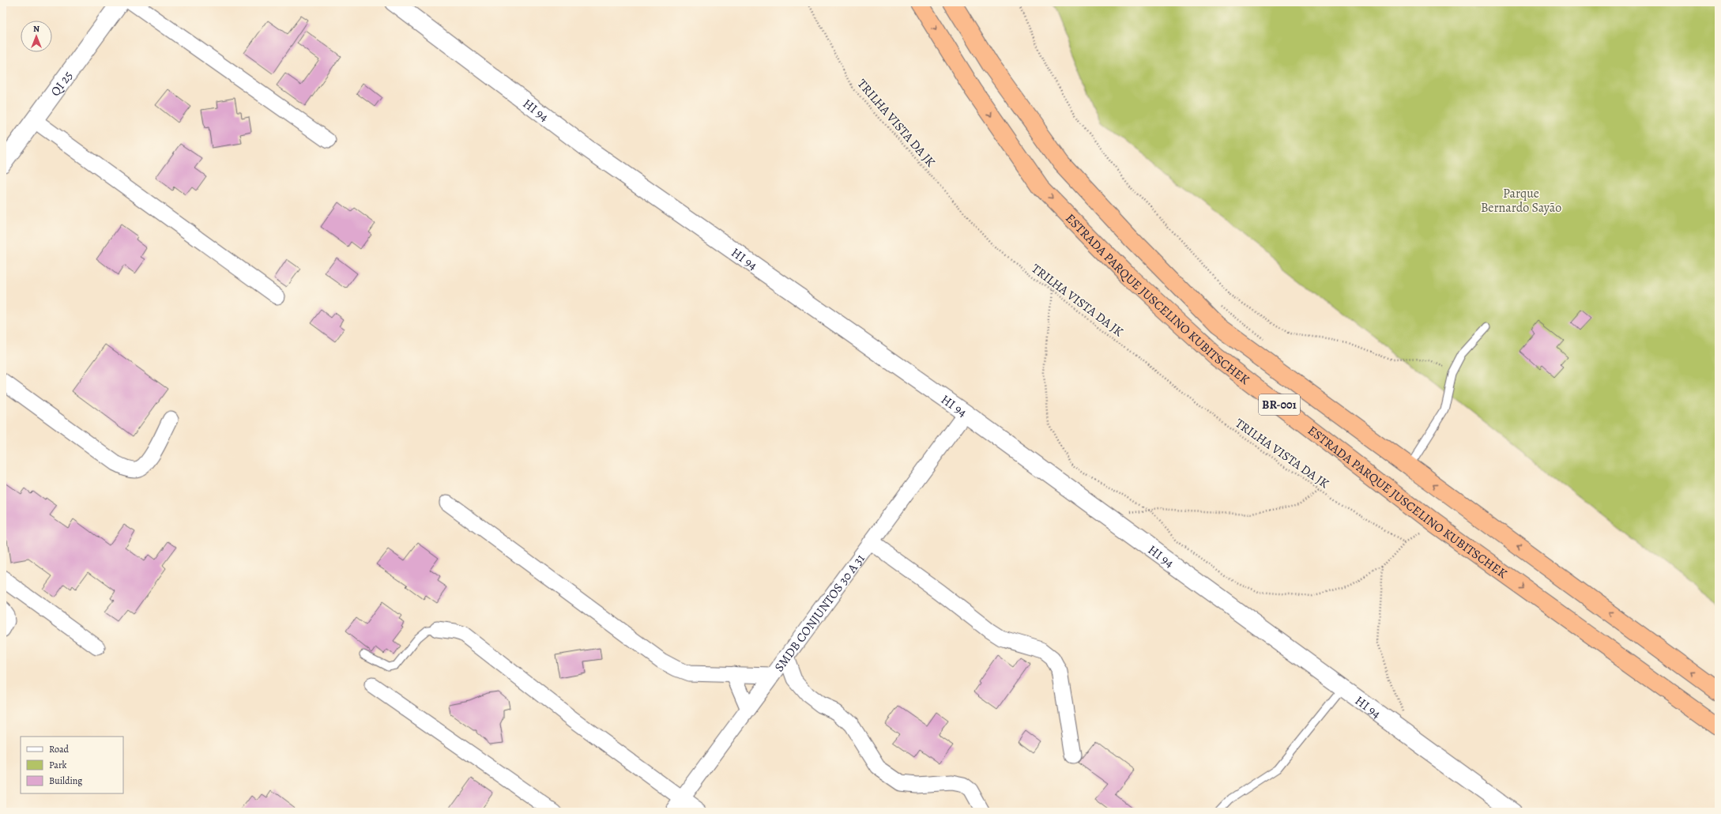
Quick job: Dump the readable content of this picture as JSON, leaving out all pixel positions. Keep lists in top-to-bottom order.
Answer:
{
  "streets": {
    "highway": ["ESTRADA PARQUE JUSCELINO KUBITSCHEK", "BR-001"],
    "street": ["QI 25", "HI 94", "SMDB CONJUNTOS 30 A 31"],
    "path": ["TRILHA VISTA DA JK"]
  },
  "crossings": [
    ["HI 94", "SMDB CONJUNTOS 30 A 31"]
  ],
  "parks": ["Parque Bernardo Sayão"],
  "legend": ["Road", "Park", "Building"],
  "north": "top"
}
